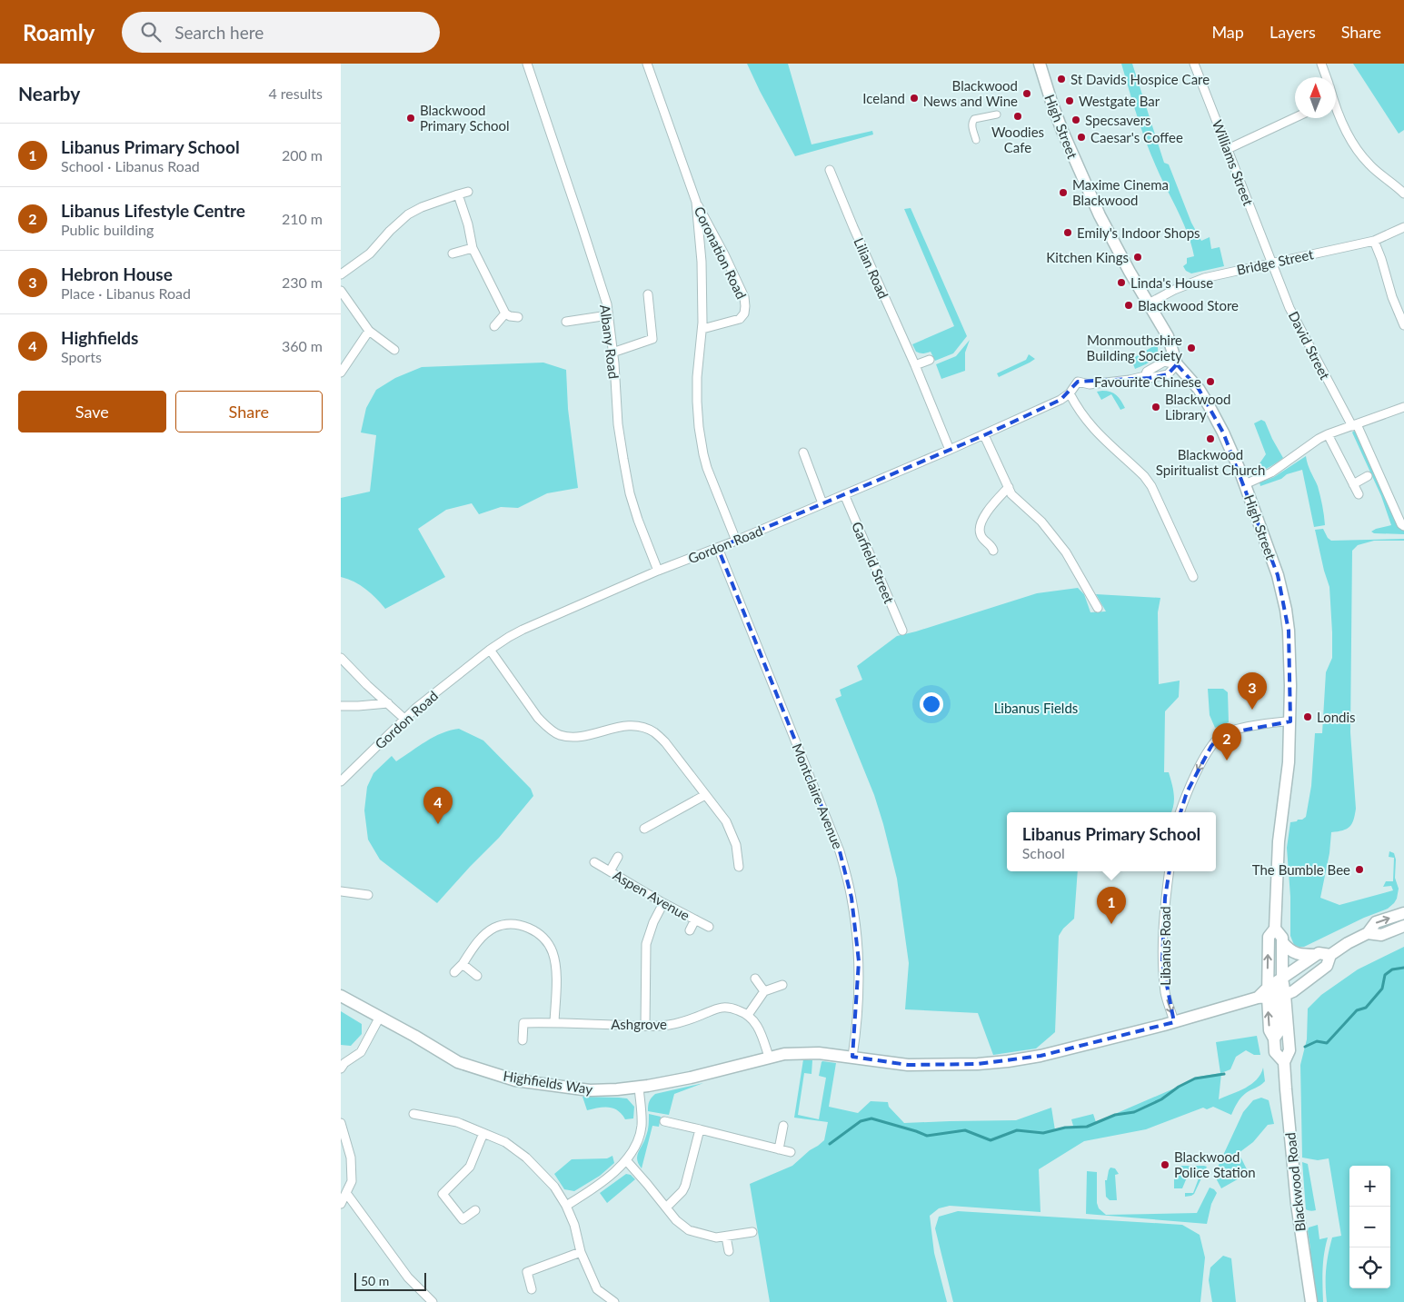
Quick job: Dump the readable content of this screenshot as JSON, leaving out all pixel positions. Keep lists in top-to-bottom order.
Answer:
{
  "streets": {
    "main road": ["High Street", "Highfields Way", "Blackwood Road"],
    "street": [
      "Williams Street",
      "Coronation Road",
      "Bridge Street",
      "Lilian Road",
      "Albany Road",
      "David Street",
      "Gordon Road",
      "Garfield Street",
      "Montclaire Avenue",
      "Aspen Avenue",
      "Libanus Road",
      "Ashgrove"
    ]
  },
  "crossings": [
    ["High Street", "Bridge Street"],
    ["High Street", "Gordon Road"],
    ["High Street", "Blackwood Road"],
    ["Williams Street", "Bridge Street"],
    ["Williams Street", "David Street"],
    ["Coronation Road", "Gordon Road"],
    ["Bridge Street", "David Street"],
    ["Lilian Road", "Gordon Road"],
    ["Albany Road", "Gordon Road"],
    ["Gordon Road", "Garfield Street"],
    ["Gordon Road", "Montclaire Avenue"],
    ["Montclaire Avenue", "Highfields Way"],
    ["Libanus Road", "Highfields Way"]
  ],
  "one_way": ["Libanus Road"],
  "parks": ["Libanus Fields"],
  "places": [
    "St Davids Hospice Care",
    "Blackwood News and Wine",
    "Iceland",
    "Westgate Bar",
    "Woodies Cafe",
    "Blackwood Primary School",
    "Specsavers",
    "Caesar's Coffee",
    "Maxime Cinema Blackwood",
    "Emily's Indoor Shops",
    "Kitchen Kings",
    "Linda's House",
    "Blackwood Store",
    "Monmouthshire Building Society",
    "Favourite Chinese",
    "Blackwood Library",
    "Blackwood Spiritualist Church",
    "Londis",
    "The Bumble Bee",
    "Blackwood Police Station"
  ],
  "scale_bar": "50 m",
  "north": "top",
  "page": {
    "header": "Roamly",
    "search": "Search here",
    "nav": ["Map", "Layers", "Share"],
    "heading": ["Nearby", "4 results"],
    "list": [
      {
        "mark": "1",
        "name": "Libanus Primary School",
        "note": "School · Libanus Road",
        "value": "200 m"
      },
      {
        "mark": "2",
        "name": "Libanus Lifestyle Centre",
        "note": "Public building",
        "value": "210 m"
      },
      {
        "mark": "3",
        "name": "Hebron House",
        "note": "Place · Libanus Road",
        "value": "230 m"
      },
      {
        "mark": "4",
        "name": "Highfields",
        "note": "Sports",
        "value": "360 m"
      }
    ],
    "buttons": ["Save", "Share"],
    "pins": [
      "3",
      "2",
      "4",
      "1"
    ],
    "popup": ["Libanus Primary School", "School"],
    "map_buttons": ["+", "−"],
    "scale": "50 m"
  }
}
